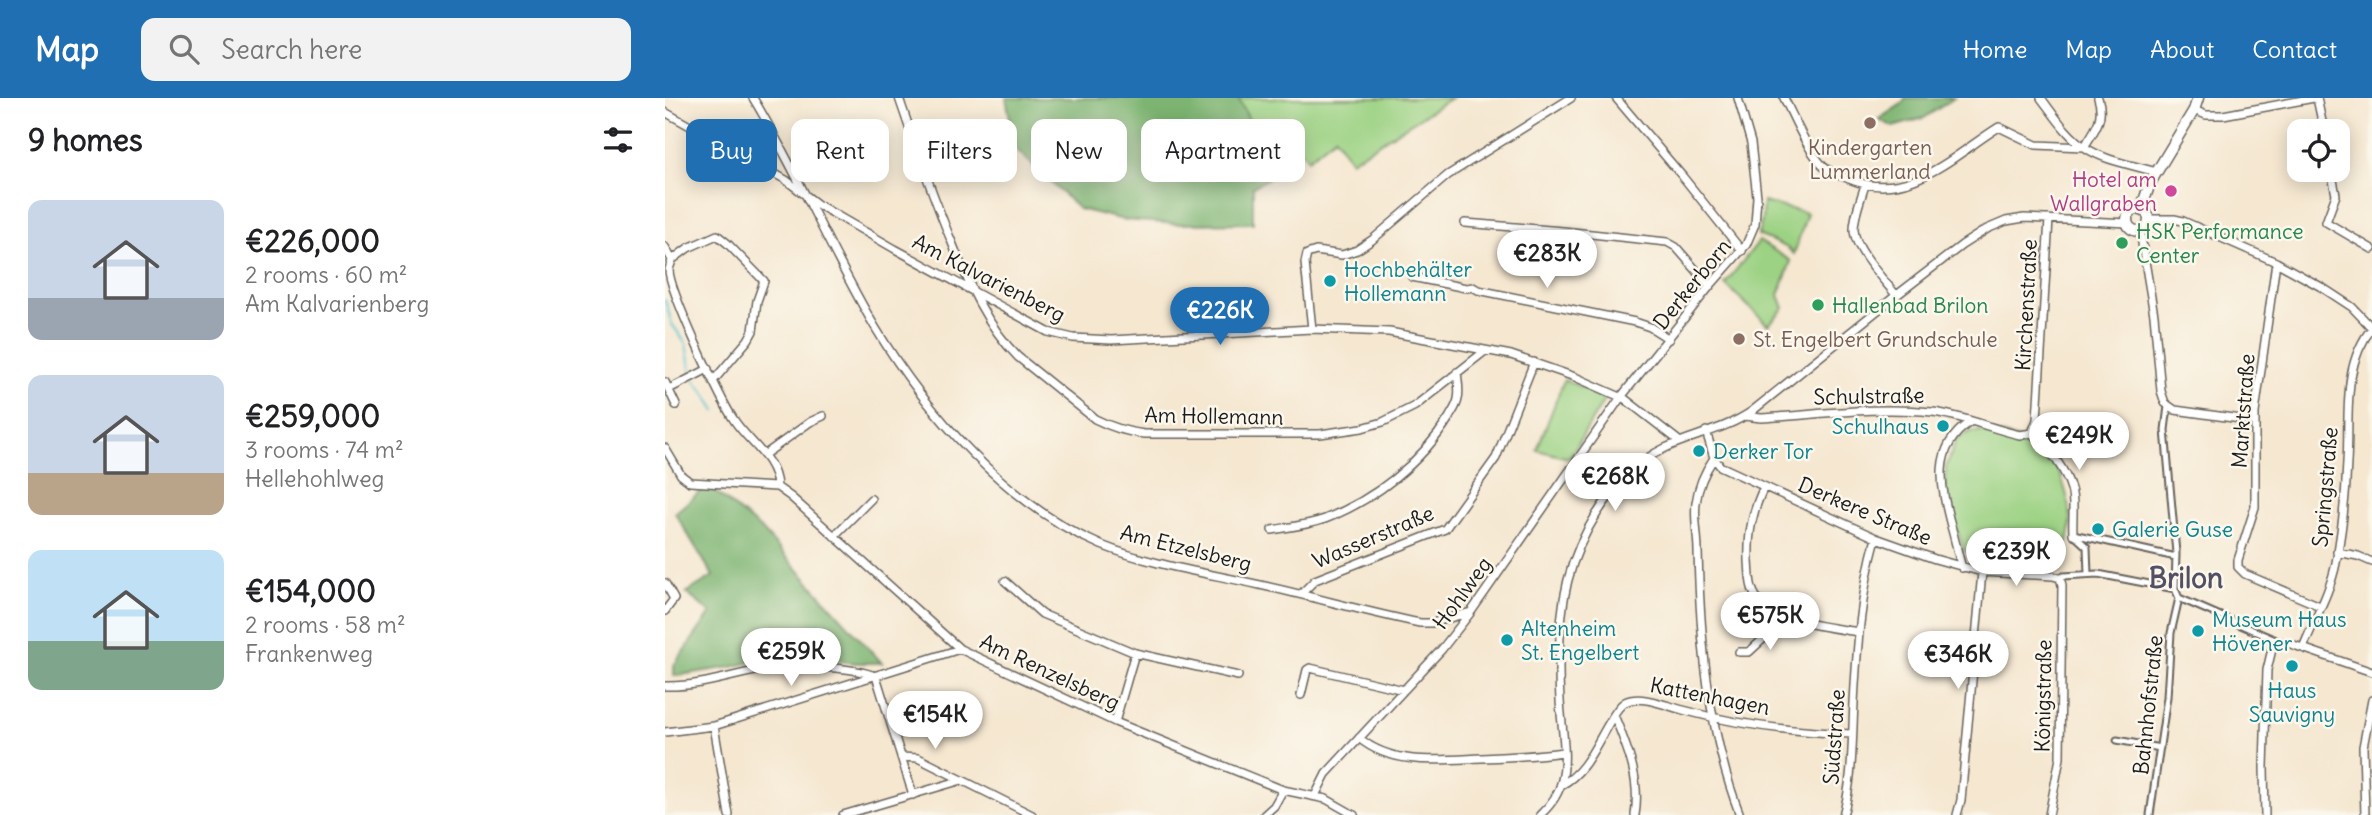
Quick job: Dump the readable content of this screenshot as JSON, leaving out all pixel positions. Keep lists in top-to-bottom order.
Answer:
{
  "streets": {
    "street": [
      "Am Kalvarienberg",
      "Derkerborn",
      "Kirchenstraße",
      "Schulstraße",
      "Marktstraße",
      "Am Hollemann",
      "Springstraße",
      "Derkere Straße",
      "Wasserstraße",
      "Am Etzelsberg",
      "Hohlweg",
      "Am Renzelsberg",
      "Kattenhagen",
      "Königstraße",
      "Bahnhofstraße",
      "Südstraße"
    ]
  },
  "crossings": [
    ["Am Kalvarienberg", "Derkerborn"],
    ["Am Kalvarienberg", "Am Hollemann"],
    ["Am Kalvarienberg", "Wasserstraße"],
    ["Am Kalvarienberg", "Am Etzelsberg"],
    ["Am Kalvarienberg", "Hohlweg"],
    ["Derkerborn", "Hohlweg"],
    ["Kirchenstraße", "Schulstraße"],
    ["Marktstraße", "Springstraße"],
    ["Derkere Straße", "Königstraße"],
    ["Derkere Straße", "Südstraße"],
    ["Wasserstraße", "Am Etzelsberg"],
    ["Am Etzelsberg", "Hohlweg"],
    ["Hohlweg", "Am Renzelsberg"],
    ["Kattenhagen", "Südstraße"]
  ],
  "districts": ["Brilon"],
  "places": [
    "Kindergarten Lummerland",
    "Hotel am Wallgraben",
    "HSK Performance Center",
    "Hochbehälter Hollemann",
    "Hallenbad Brilon",
    "St. Engelbert Grundschule",
    "Schulhaus",
    "Derker Tor",
    "Galerie Guse",
    "Museum Haus Hövener",
    "Altenheim St. Engelbert",
    "Haus Sauvigny"
  ],
  "page": {
    "header": "Map",
    "search": "Search here",
    "nav": [
      "Home",
      "Map",
      "About",
      "Contact"
    ],
    "heading": "9 homes",
    "chip": [
      "Buy",
      "Rent",
      "Filters",
      "New",
      "Apartment"
    ],
    "list": [
      {
        "name": "€226,000",
        "note": "2 rooms · 60 m² · Am Kalvarienberg"
      },
      {
        "name": "€259,000",
        "note": "3 rooms · 74 m² · Hellehohlweg"
      },
      {
        "name": "€154,000",
        "note": "2 rooms · 58 m² · Frankenweg"
      }
    ],
    "price": [
      "€283K",
      "€226K",
      "€249K",
      "€268K",
      "€239K",
      "€575K",
      "€259K",
      "€346K",
      "€154K"
    ]
  }
}
